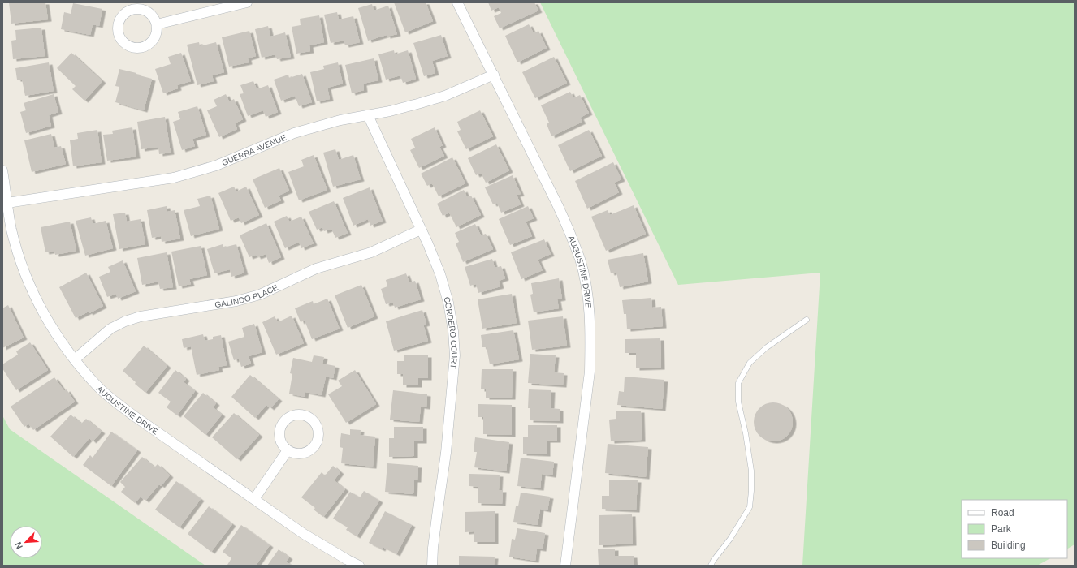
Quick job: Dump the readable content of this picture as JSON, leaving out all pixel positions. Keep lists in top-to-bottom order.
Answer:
{
  "streets": {
    "street": [
      "GUERRA AVENUE",
      "AUGUSTINE DRIVE",
      "GALINDO PLACE",
      "CORDERO COURT"
    ]
  },
  "crossings": [
    ["GUERRA AVENUE", "AUGUSTINE DRIVE"],
    ["GUERRA AVENUE", "CORDERO COURT"],
    ["AUGUSTINE DRIVE", "GALINDO PLACE"],
    ["GALINDO PLACE", "CORDERO COURT"]
  ],
  "legend": ["Road", "Park", "Building"],
  "north": "bottom left"
}
